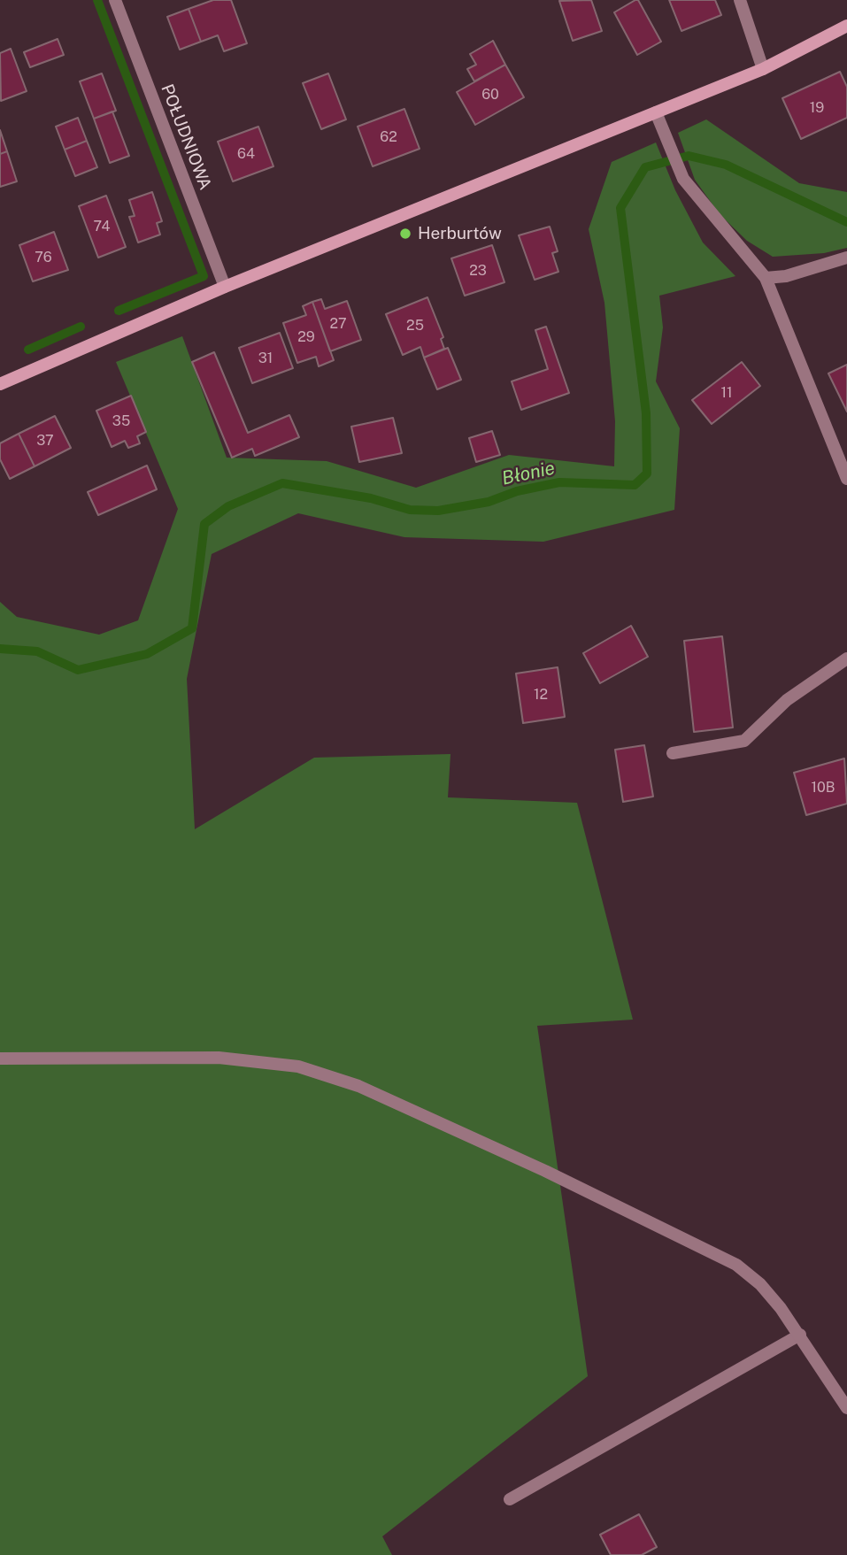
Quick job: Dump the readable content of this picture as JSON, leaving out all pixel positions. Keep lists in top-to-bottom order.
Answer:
{
  "streets": {
    "street": ["POŁUDNIOWA"]
  },
  "water": ["Błonie"],
  "places": ["Herburtów"],
  "house_numbers": [
    "60",
    "19",
    "62",
    "64",
    "74",
    "76",
    "23",
    "27",
    "25",
    "29",
    "31",
    "11",
    "35",
    "37",
    "12",
    "10B"
  ]
}
